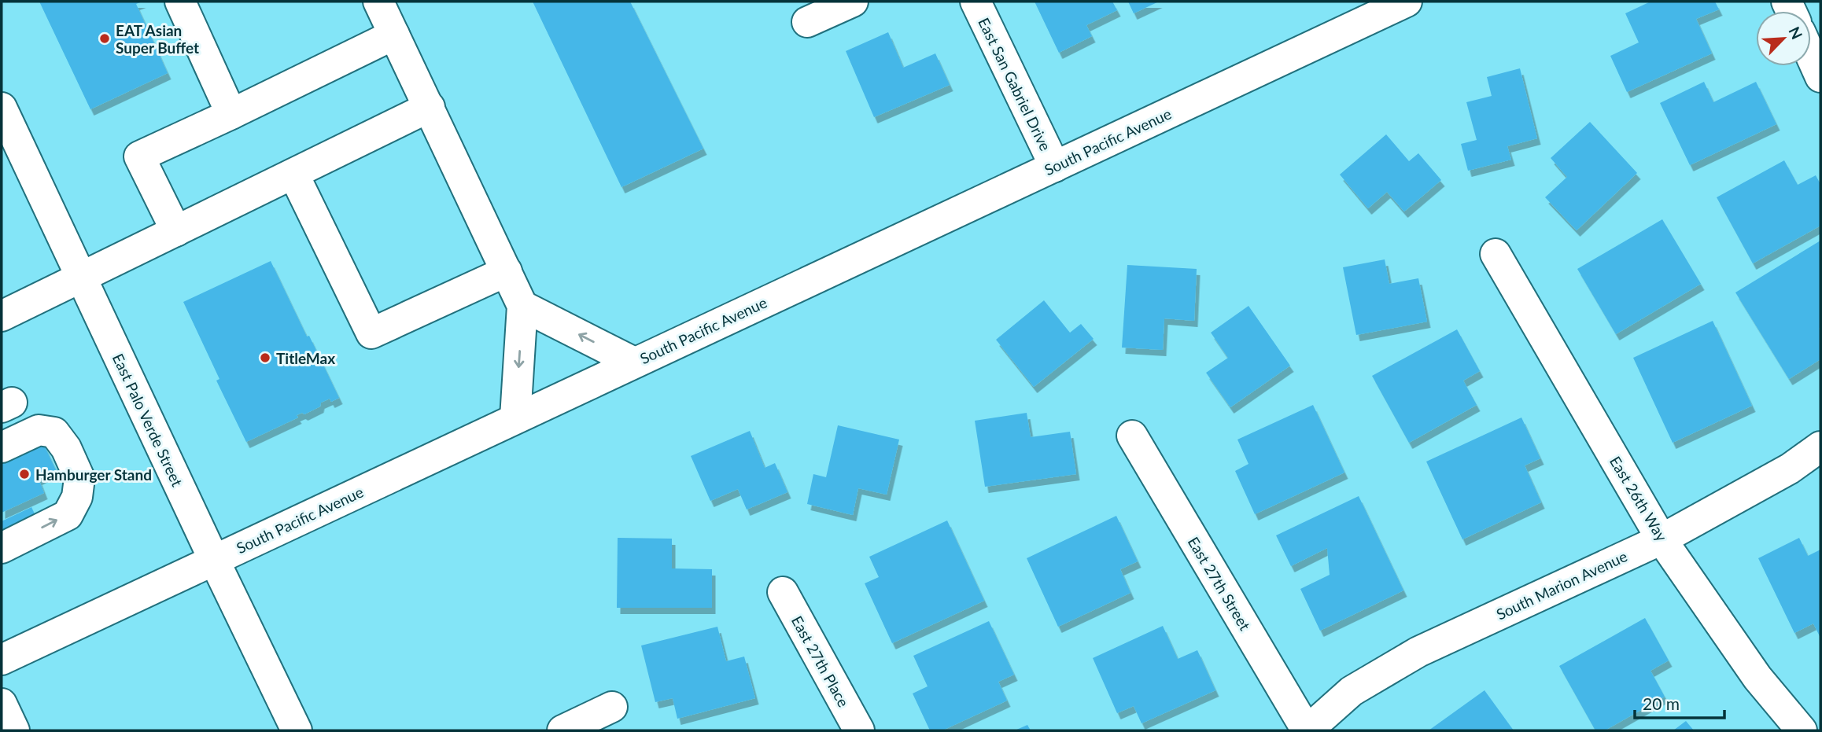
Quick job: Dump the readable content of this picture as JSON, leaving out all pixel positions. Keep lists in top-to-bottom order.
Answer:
{
  "streets": {
    "street": [
      "East San Gabriel Drive",
      "South Pacific Avenue",
      "East Palo Verde Street",
      "East 26th Way",
      "East 27th Street",
      "South Marion Avenue",
      "East 27th Place"
    ]
  },
  "crossings": [
    ["East San Gabriel Drive", "South Pacific Avenue"],
    ["South Pacific Avenue", "East Palo Verde Street"],
    ["East 26th Way", "South Marion Avenue"],
    ["East 27th Street", "South Marion Avenue"]
  ],
  "places": ["EAT Asian Super Buffet", "TitleMax", "Hamburger Stand"],
  "scale_bar": "20 m",
  "north": "top right"
}
